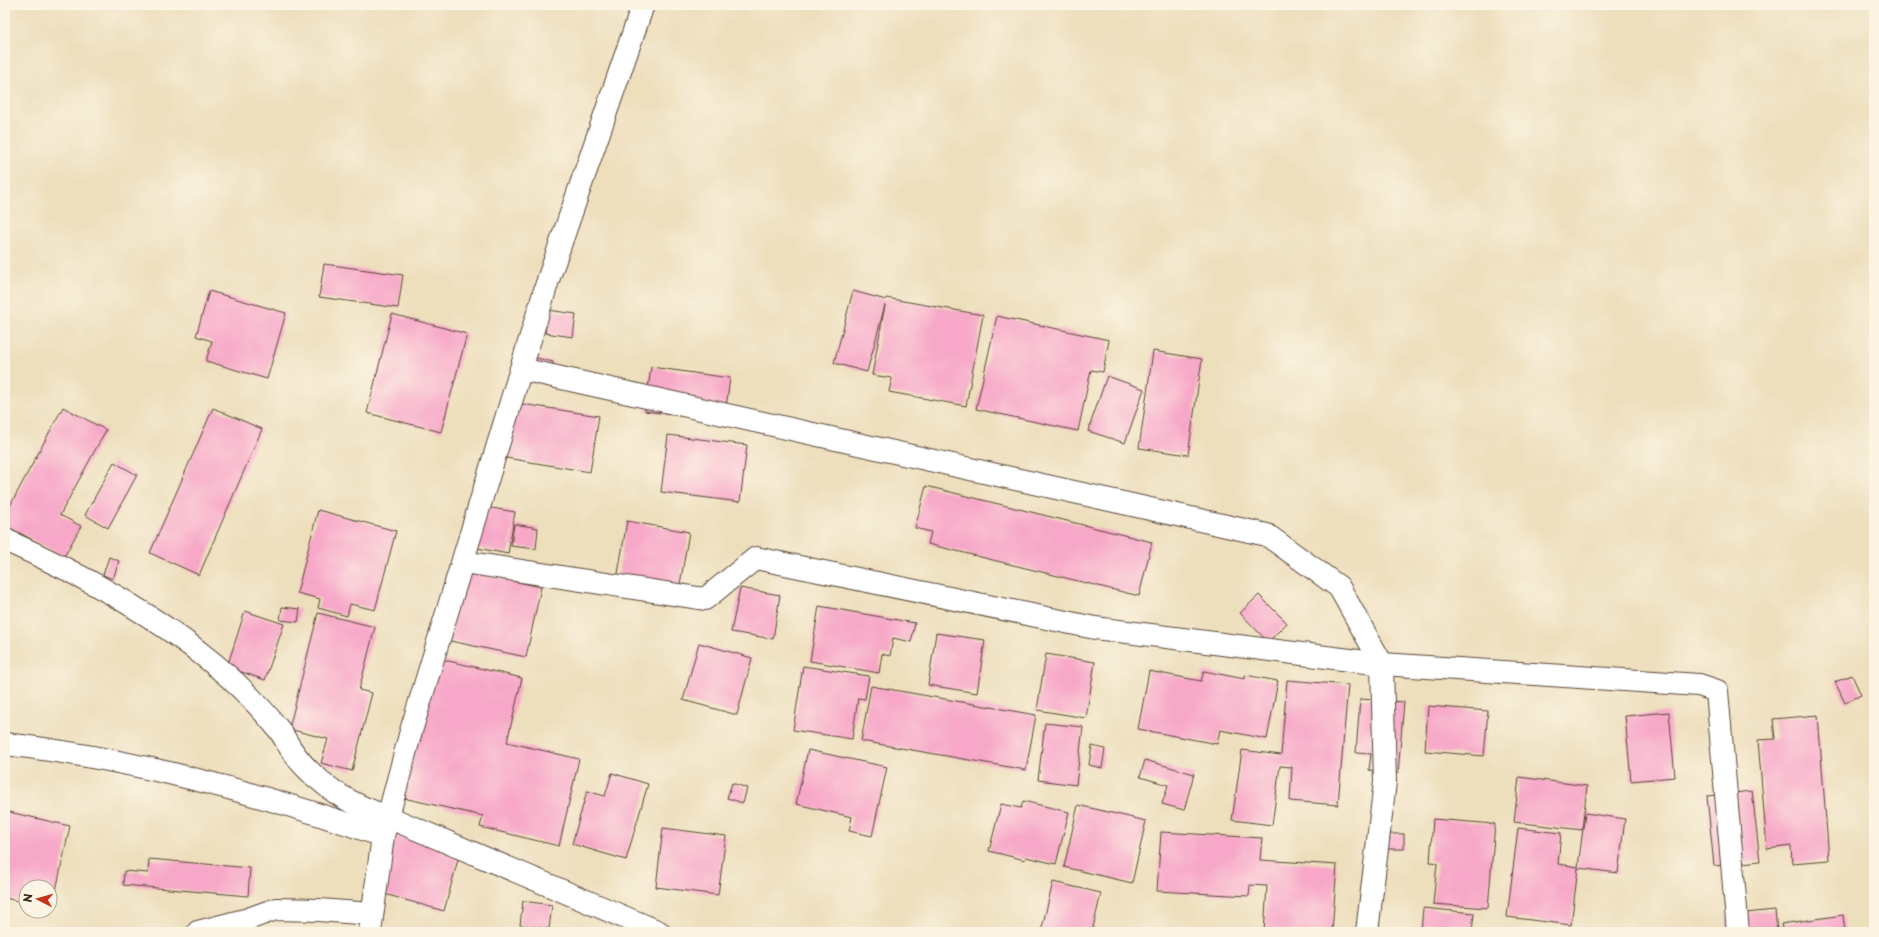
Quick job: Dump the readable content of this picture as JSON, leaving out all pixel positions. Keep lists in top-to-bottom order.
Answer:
{
  "north": "left"
}
